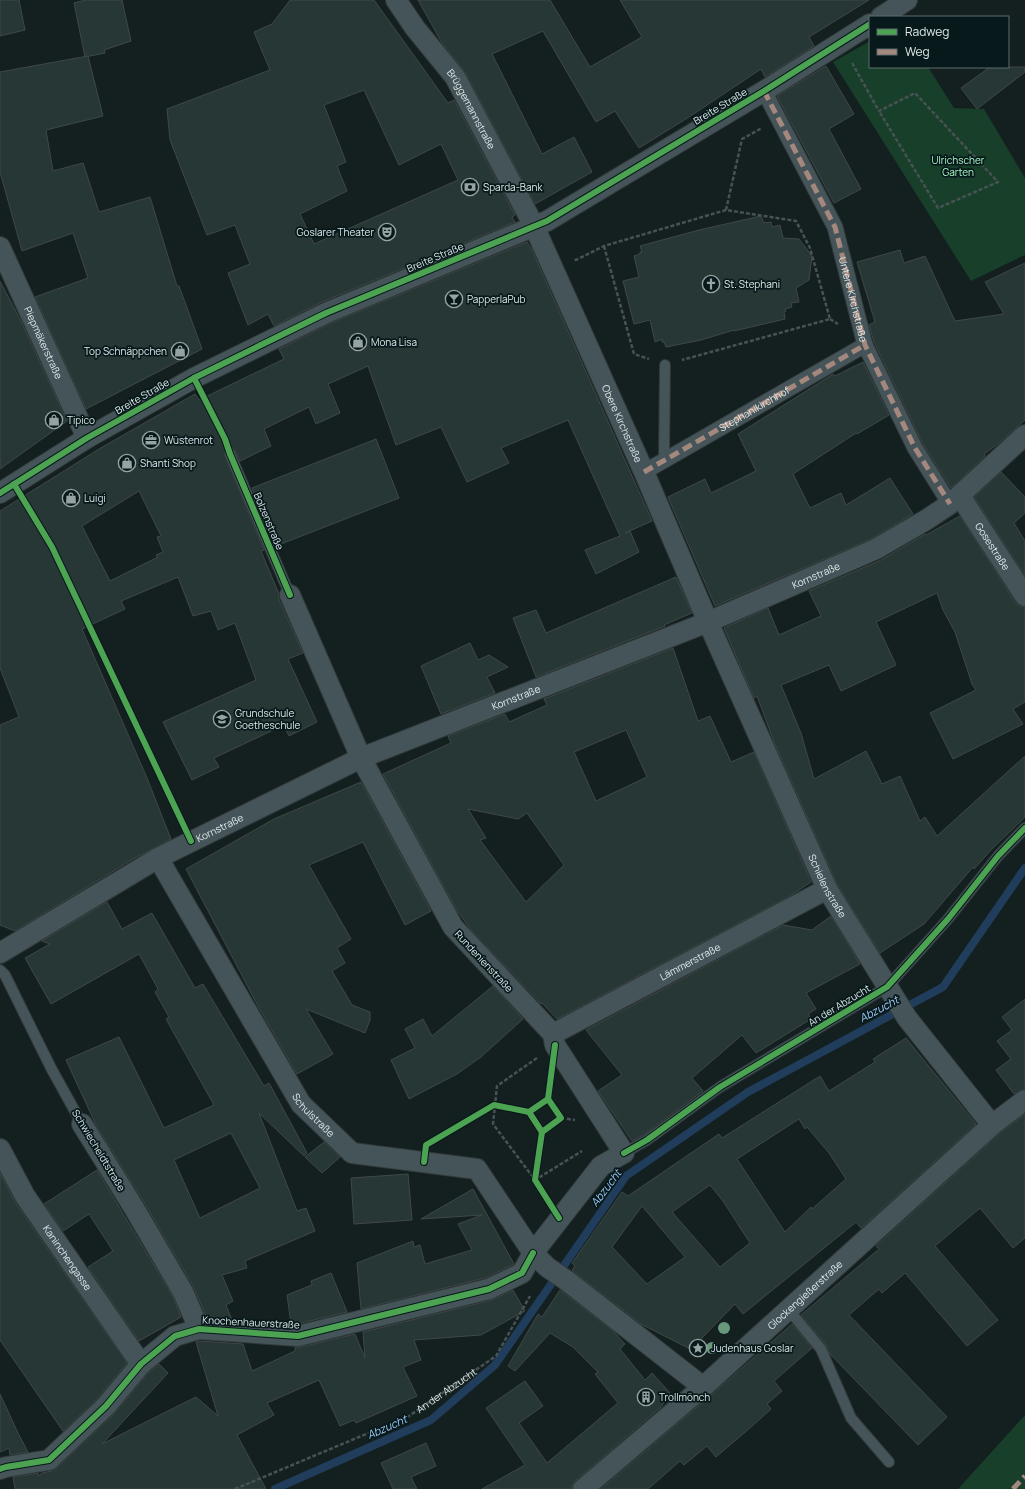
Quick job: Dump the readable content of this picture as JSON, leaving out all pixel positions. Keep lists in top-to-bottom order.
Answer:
{
  "streets": {
    "street": [
      "Breite Straße",
      "Brüggemannstraße",
      "Untere Kirchstraße",
      "Piepmäkerstraße",
      "Stephanikirchhof",
      "Obere Kirchstraße",
      "Bolzenstraße",
      "Gosestraße",
      "Kornstraße",
      "Schielenstraße",
      "Rundenienstraße",
      "Lämmerstraße",
      "An der Abzucht",
      "Schulstraße",
      "Schwiecheldtstraße",
      "Kaninchengasse",
      "Glockengießerstraße",
      "Knochenhauerstraße"
    ]
  },
  "crossings": [
    ["Breite Straße", "Brüggemannstraße"],
    ["Breite Straße", "Untere Kirchstraße"],
    ["Breite Straße", "Piepmäkerstraße"],
    ["Breite Straße", "Obere Kirchstraße"],
    ["Brüggemannstraße", "Obere Kirchstraße"],
    ["Untere Kirchstraße", "Stephanikirchhof"],
    ["Untere Kirchstraße", "Gosestraße"],
    ["Untere Kirchstraße", "Kornstraße"],
    ["Stephanikirchhof", "Obere Kirchstraße"],
    ["Obere Kirchstraße", "Kornstraße"],
    ["Obere Kirchstraße", "Schielenstraße"],
    ["Bolzenstraße", "Kornstraße"],
    ["Bolzenstraße", "Rundenienstraße"],
    ["Gosestraße", "Kornstraße"],
    ["Kornstraße", "Schielenstraße"],
    ["Kornstraße", "Rundenienstraße"],
    ["Kornstraße", "Schulstraße"],
    ["Schielenstraße", "Lämmerstraße"],
    ["Schielenstraße", "An der Abzucht"],
    ["Schielenstraße", "Glockengießerstraße"],
    ["Rundenienstraße", "Lämmerstraße"],
    ["Rundenienstraße", "An der Abzucht"],
    ["An der Abzucht", "Schulstraße"],
    ["An der Abzucht", "Knochenhauerstraße"],
    ["Schulstraße", "Knochenhauerstraße"],
    ["Schwiecheldtstraße", "Knochenhauerstraße"],
    ["Kaninchengasse", "Knochenhauerstraße"]
  ],
  "water": ["Abzucht"],
  "parks": ["Ulrichscher Garten"],
  "places": {
    "bank": ["Sparda-Bank"],
    "theatre": ["Goslarer Theater"],
    "church": ["St. Stephani"],
    "bar": ["PapperlaPub"],
    "shop": [
      "Mona Lisa",
      "Top Schnäppchen",
      "Tipico",
      "Shanti Shop",
      "Luigi"
    ],
    "office": ["Wüstenrot"],
    "school or university": ["Grundschule Goetheschule"],
    "place": ["Judenhaus Goslar"],
    "building": ["Trollmönch"]
  },
  "legend": ["Radweg", "Weg"]
}
